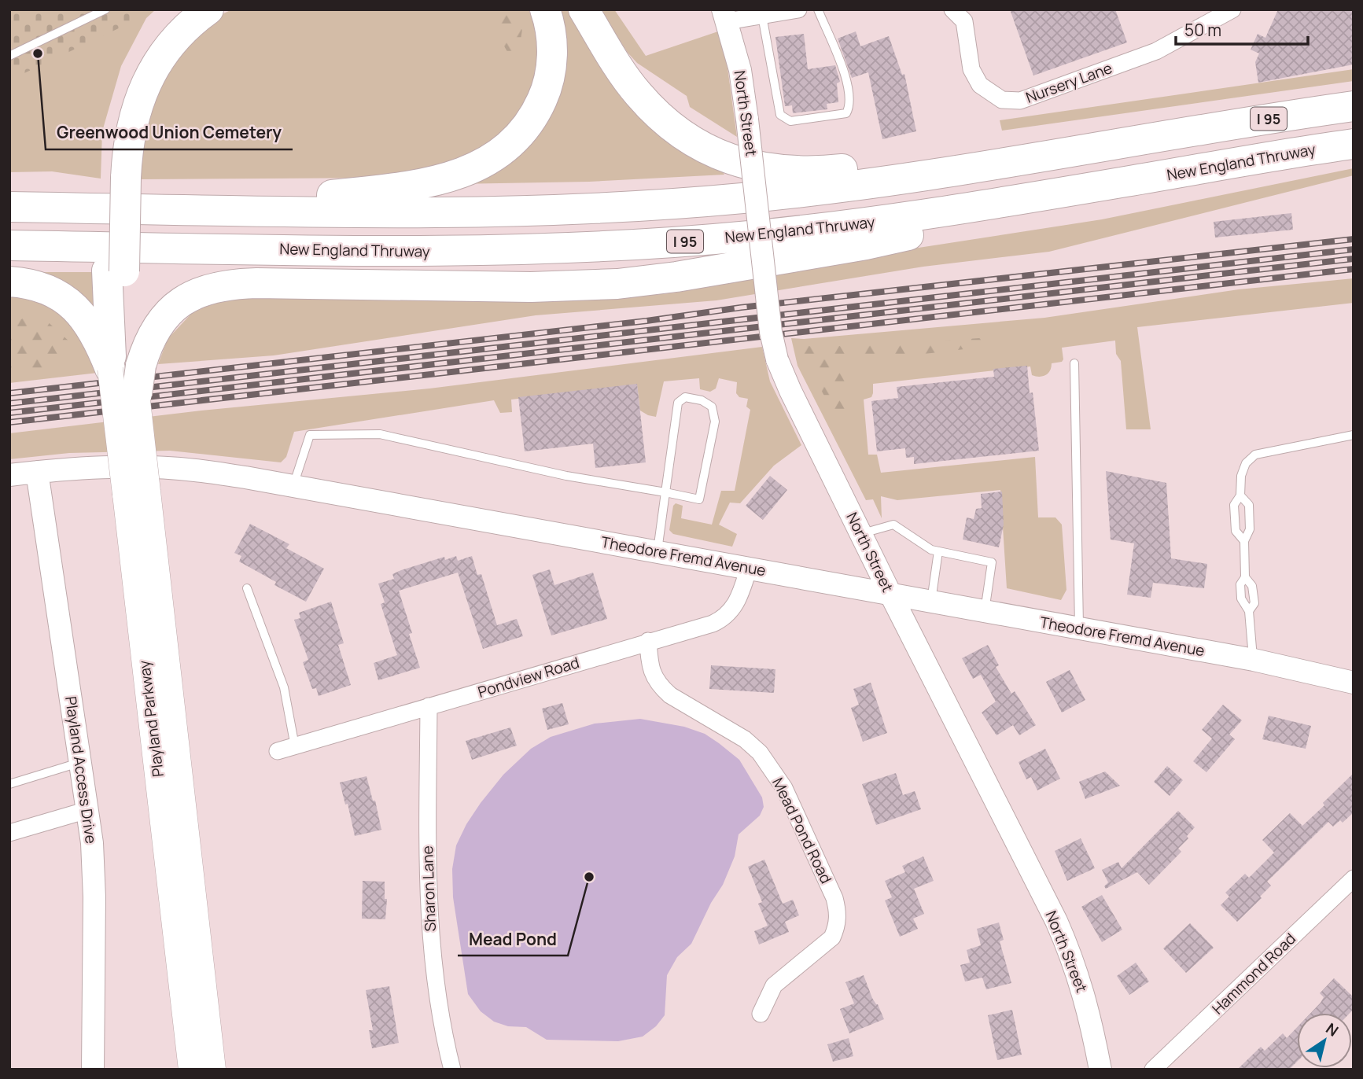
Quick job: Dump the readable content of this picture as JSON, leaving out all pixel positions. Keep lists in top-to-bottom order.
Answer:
{
  "streets": {
    "highway": ["I 95", "New England Thruway"],
    "main road": ["Playland Parkway"],
    "street": [
      "Nursery Lane",
      "North Street",
      "Theodore Fremd Avenue",
      "Pondview Road",
      "Playland Access Drive",
      "Mead Pond Road",
      "Sharon Lane",
      "Hammond Road"
    ]
  },
  "crossings": [
    ["North Street", "Theodore Fremd Avenue"],
    ["Theodore Fremd Avenue", "Pondview Road"],
    ["Theodore Fremd Avenue", "Playland Access Drive"],
    ["Pondview Road", "Mead Pond Road"],
    ["Pondview Road", "Sharon Lane"]
  ],
  "places": ["Greenwood Union Cemetery", "Mead Pond"],
  "scale_bar": "50 m",
  "north": "top right"
}
